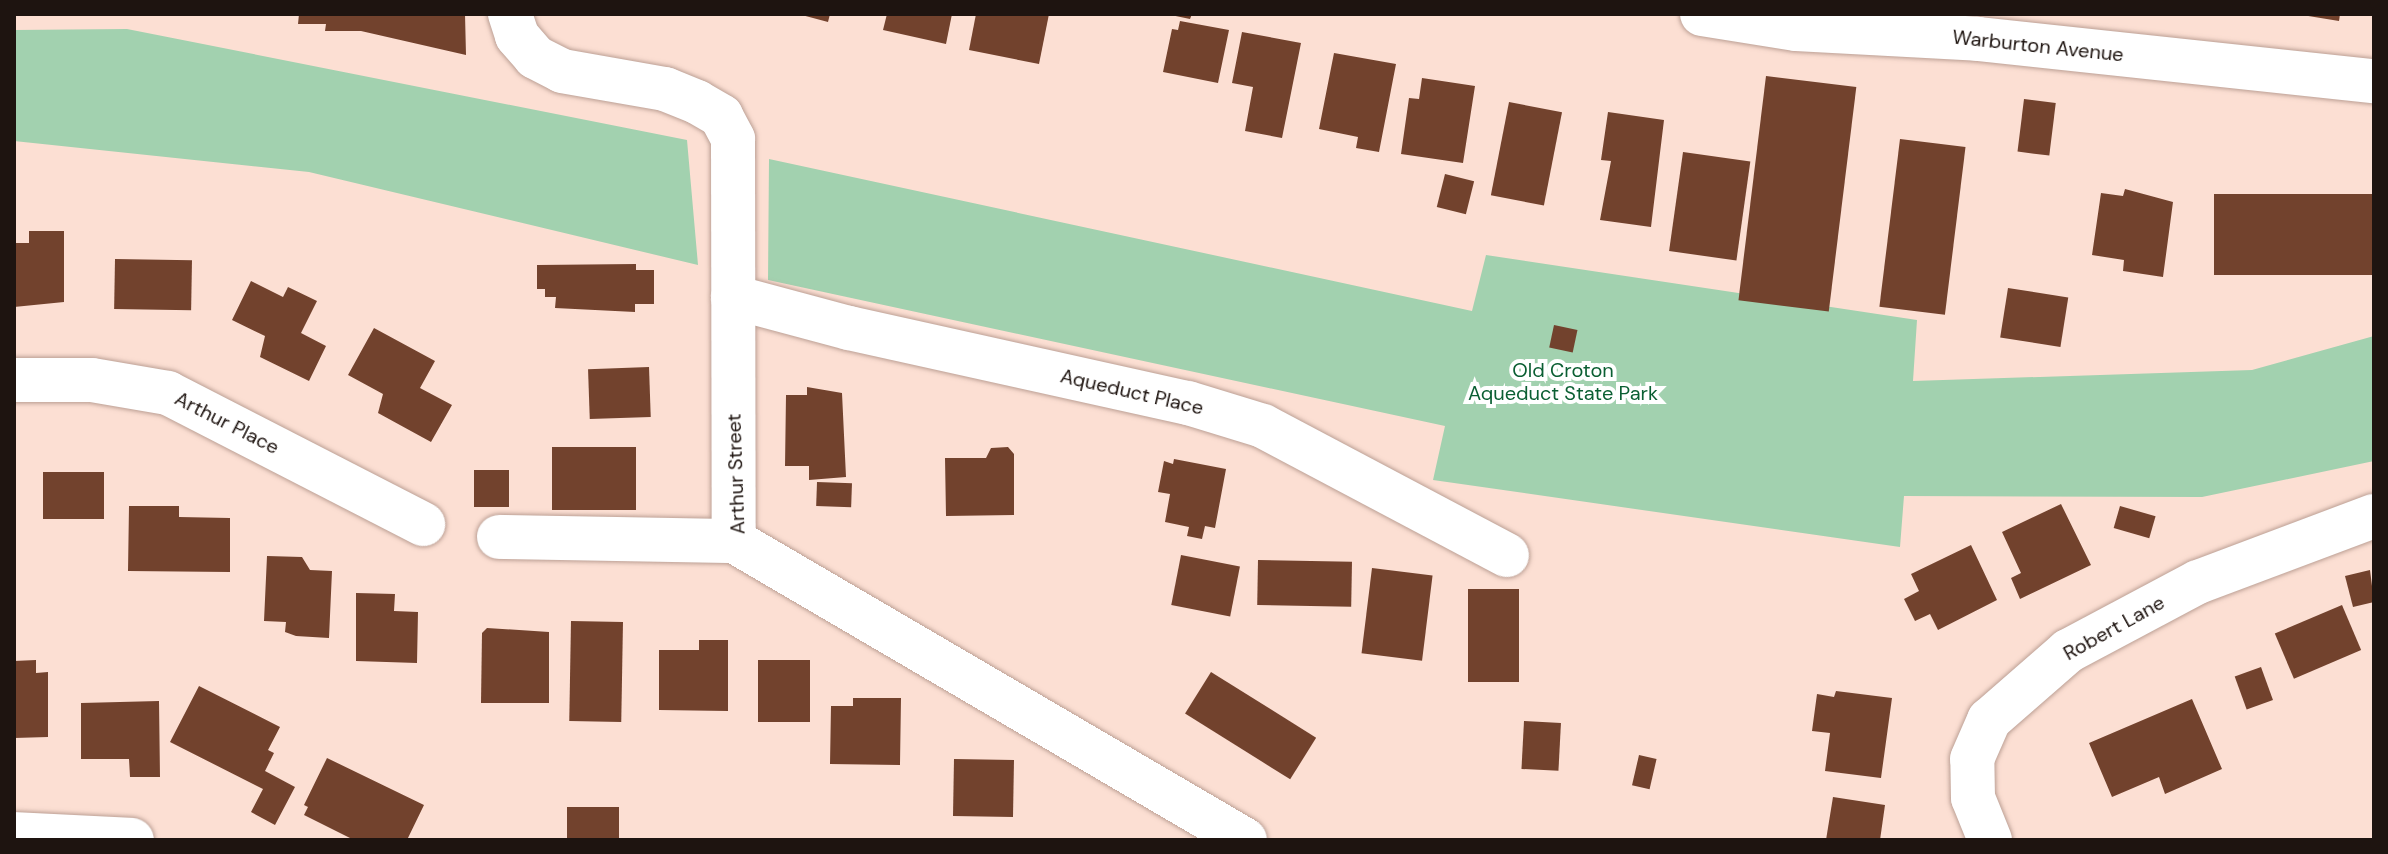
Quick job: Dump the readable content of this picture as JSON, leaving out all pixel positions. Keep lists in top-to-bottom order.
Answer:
{
  "streets": {
    "street": [
      "Warburton Avenue",
      "Aqueduct Place",
      "Arthur Place",
      "Arthur Street",
      "Robert Lane"
    ]
  },
  "crossings": [
    ["Aqueduct Place", "Arthur Street"]
  ],
  "parks": ["Old Croton Aqueduct State Park"]
}
